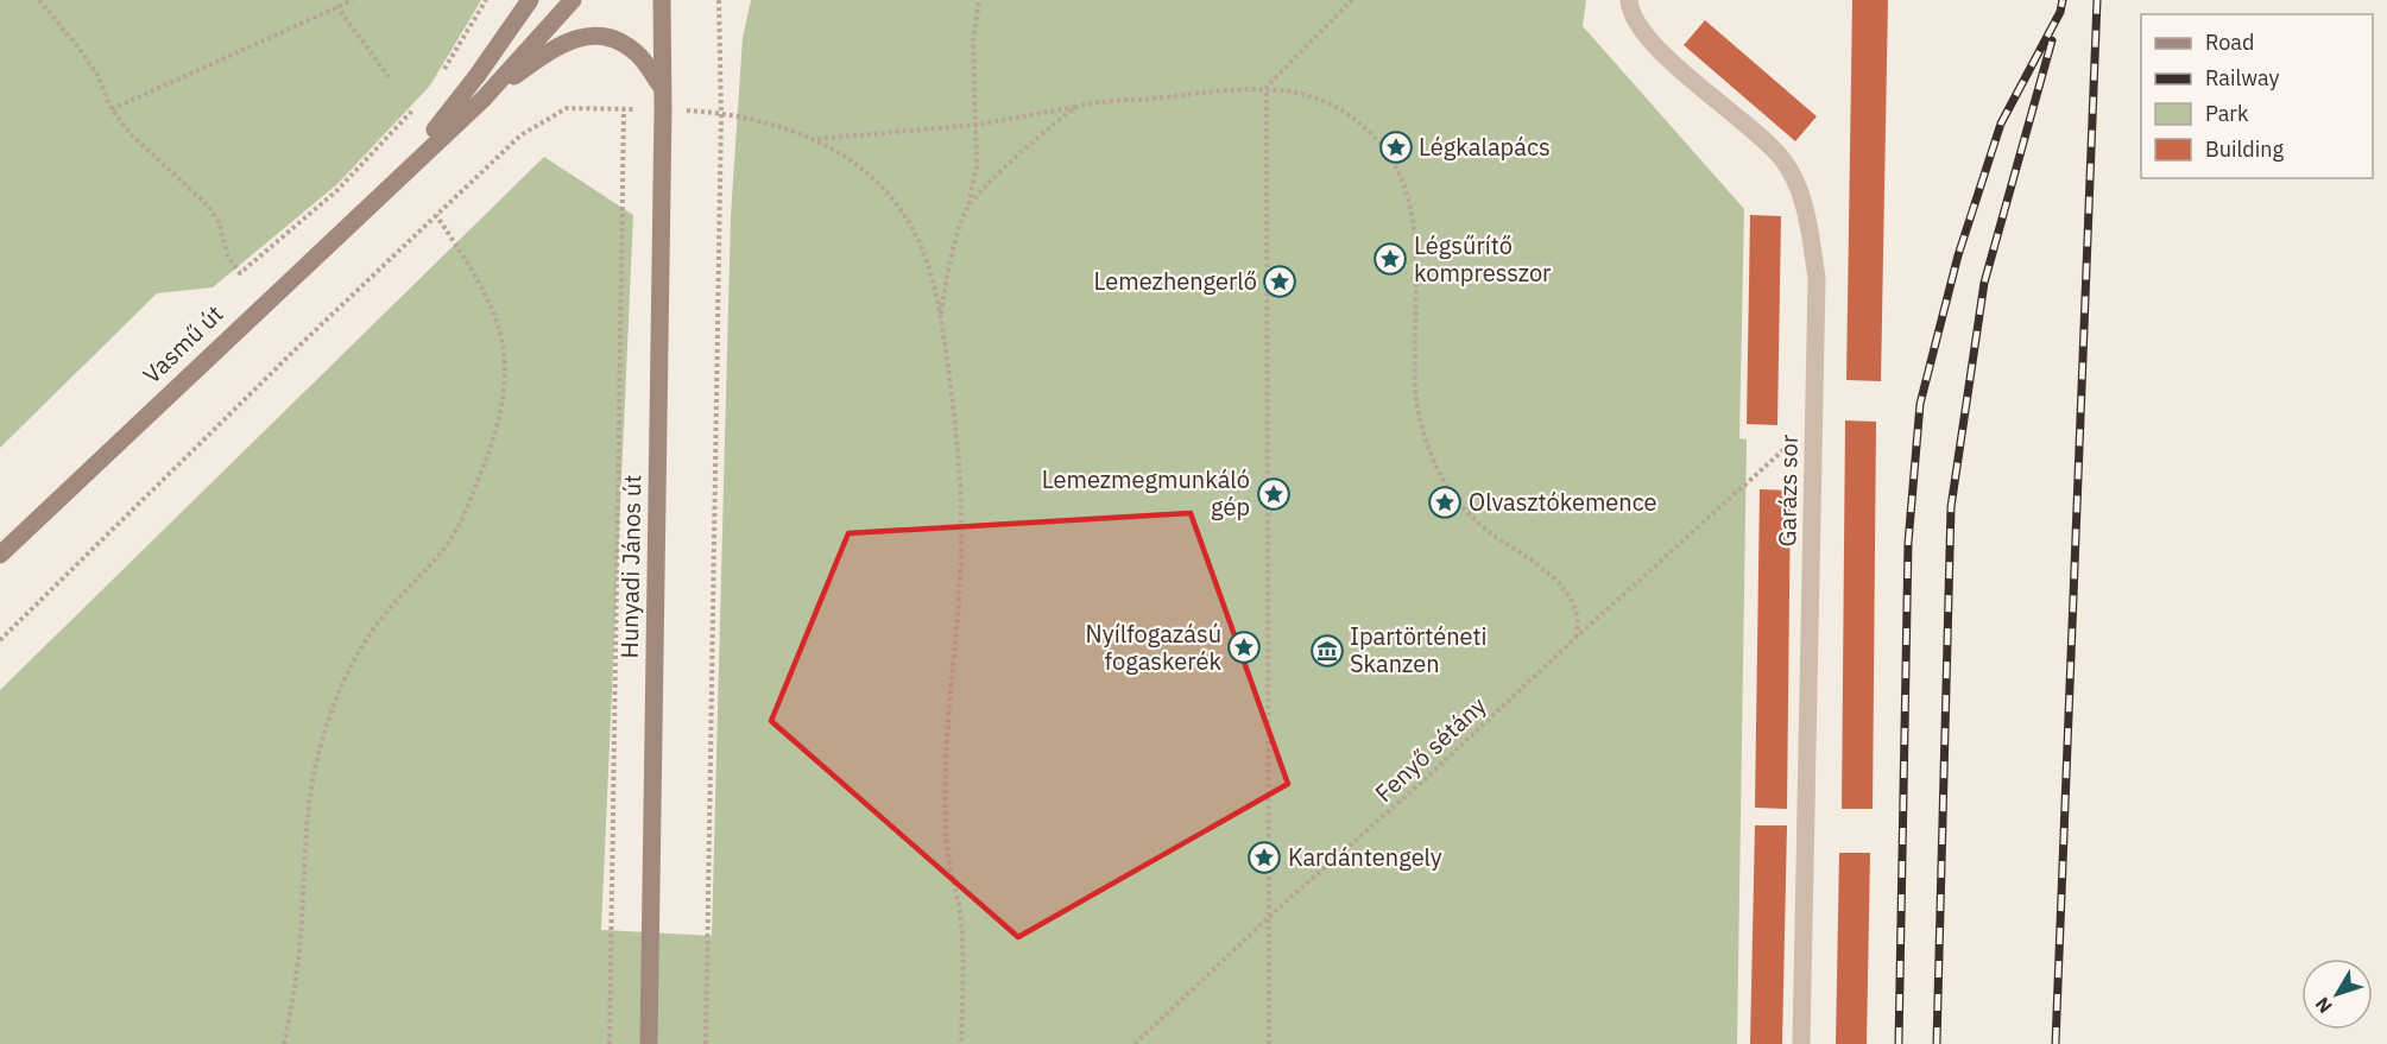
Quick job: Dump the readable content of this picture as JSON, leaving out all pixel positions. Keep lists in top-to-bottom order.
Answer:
{
  "streets": {
    "street": ["Vasmű út", "Garázs sor", "Hunyadi János út"],
    "path": ["Fenyő sétány"]
  },
  "crossings": [
    ["Garázs sor", "Fenyő sétány"]
  ],
  "places": {
    "place": [
      "Légkalapács",
      "Légsűrítő kompresszor",
      "Lemezhengerlő",
      "Lemezmegmunkáló gép",
      "Olvasztókemence",
      "Nyílfogazású fogaskerék",
      "Kardántengely"
    ],
    "museum": ["Ipartörténeti Skanzen"]
  },
  "legend": [
    "Road",
    "Railway",
    "Park",
    "Building"
  ],
  "north": "bottom left"
}
